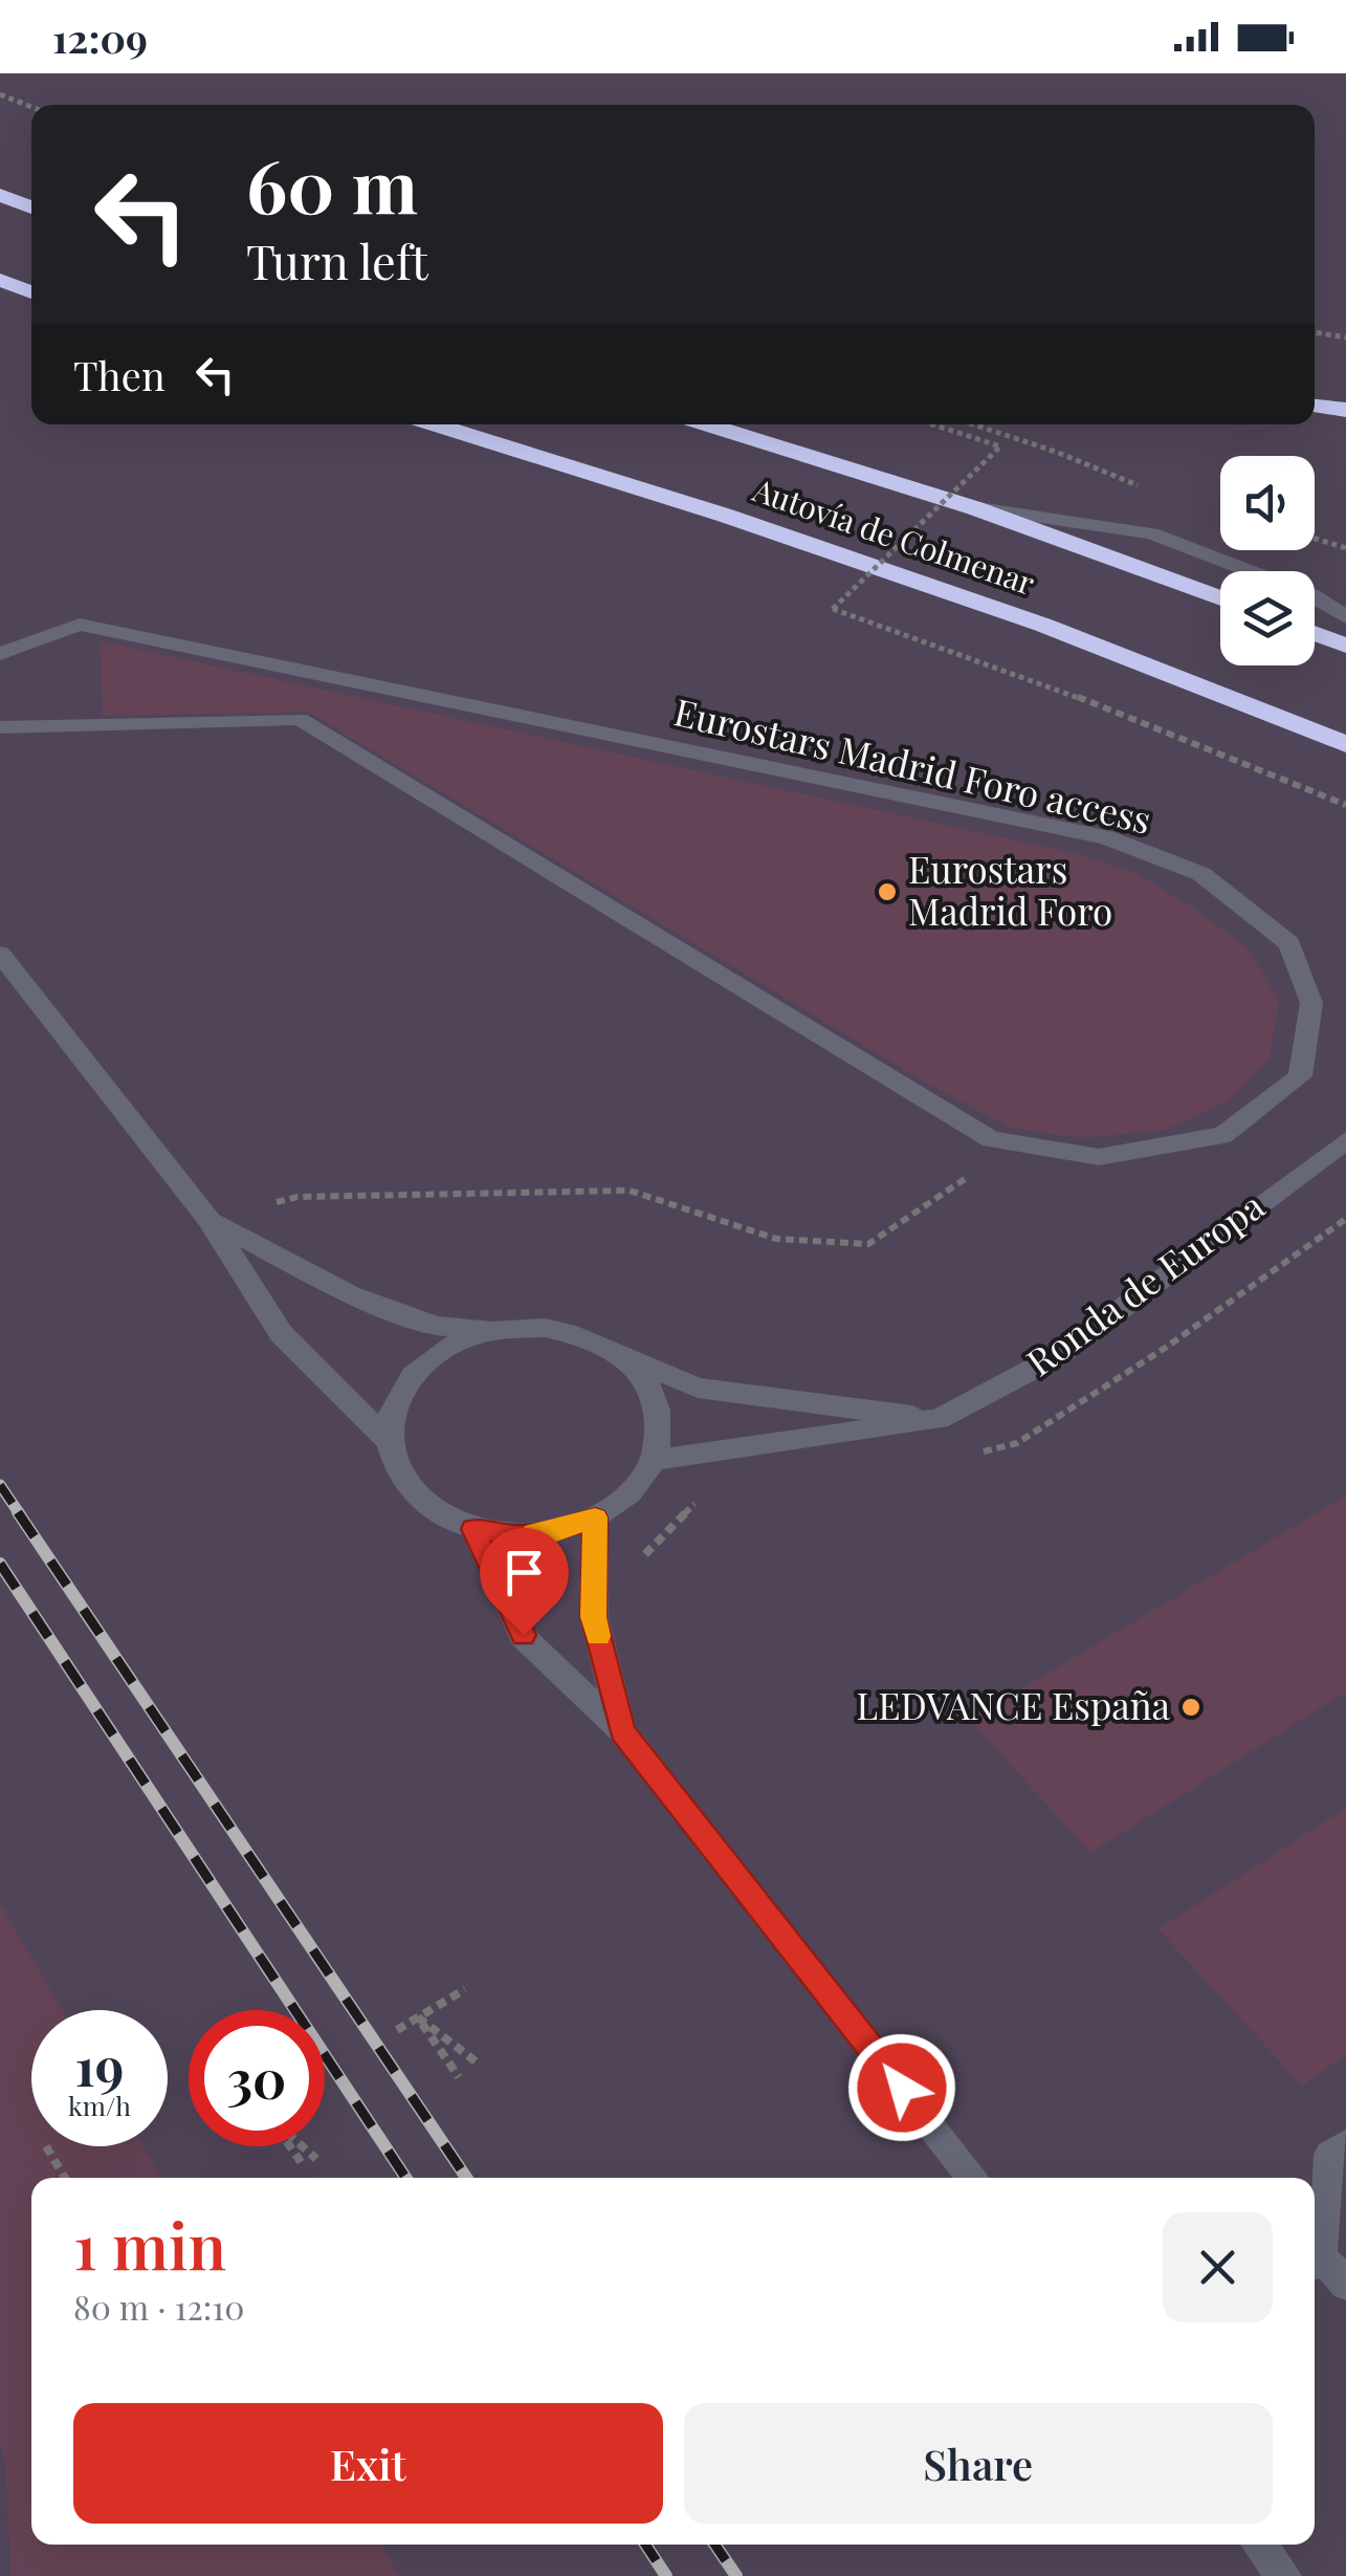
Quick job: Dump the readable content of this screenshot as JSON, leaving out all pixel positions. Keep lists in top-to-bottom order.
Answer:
{
  "streets": {
    "highway": ["Autovía de Colmenar"],
    "street": ["Eurostars Madrid Foro access", "Ronda de Europa"]
  },
  "places": ["Eurostars Madrid Foro", "LEDVANCE España"],
  "page": {
    "status": "12:09",
    "turn": ["60 m", "Turn left"],
    "then": "Then",
    "speed": "19 km/h",
    "limit": "30",
    "heading": ["1 min", "80 m · 12:10"],
    "buttons": ["Exit", "Share"]
  }
}
